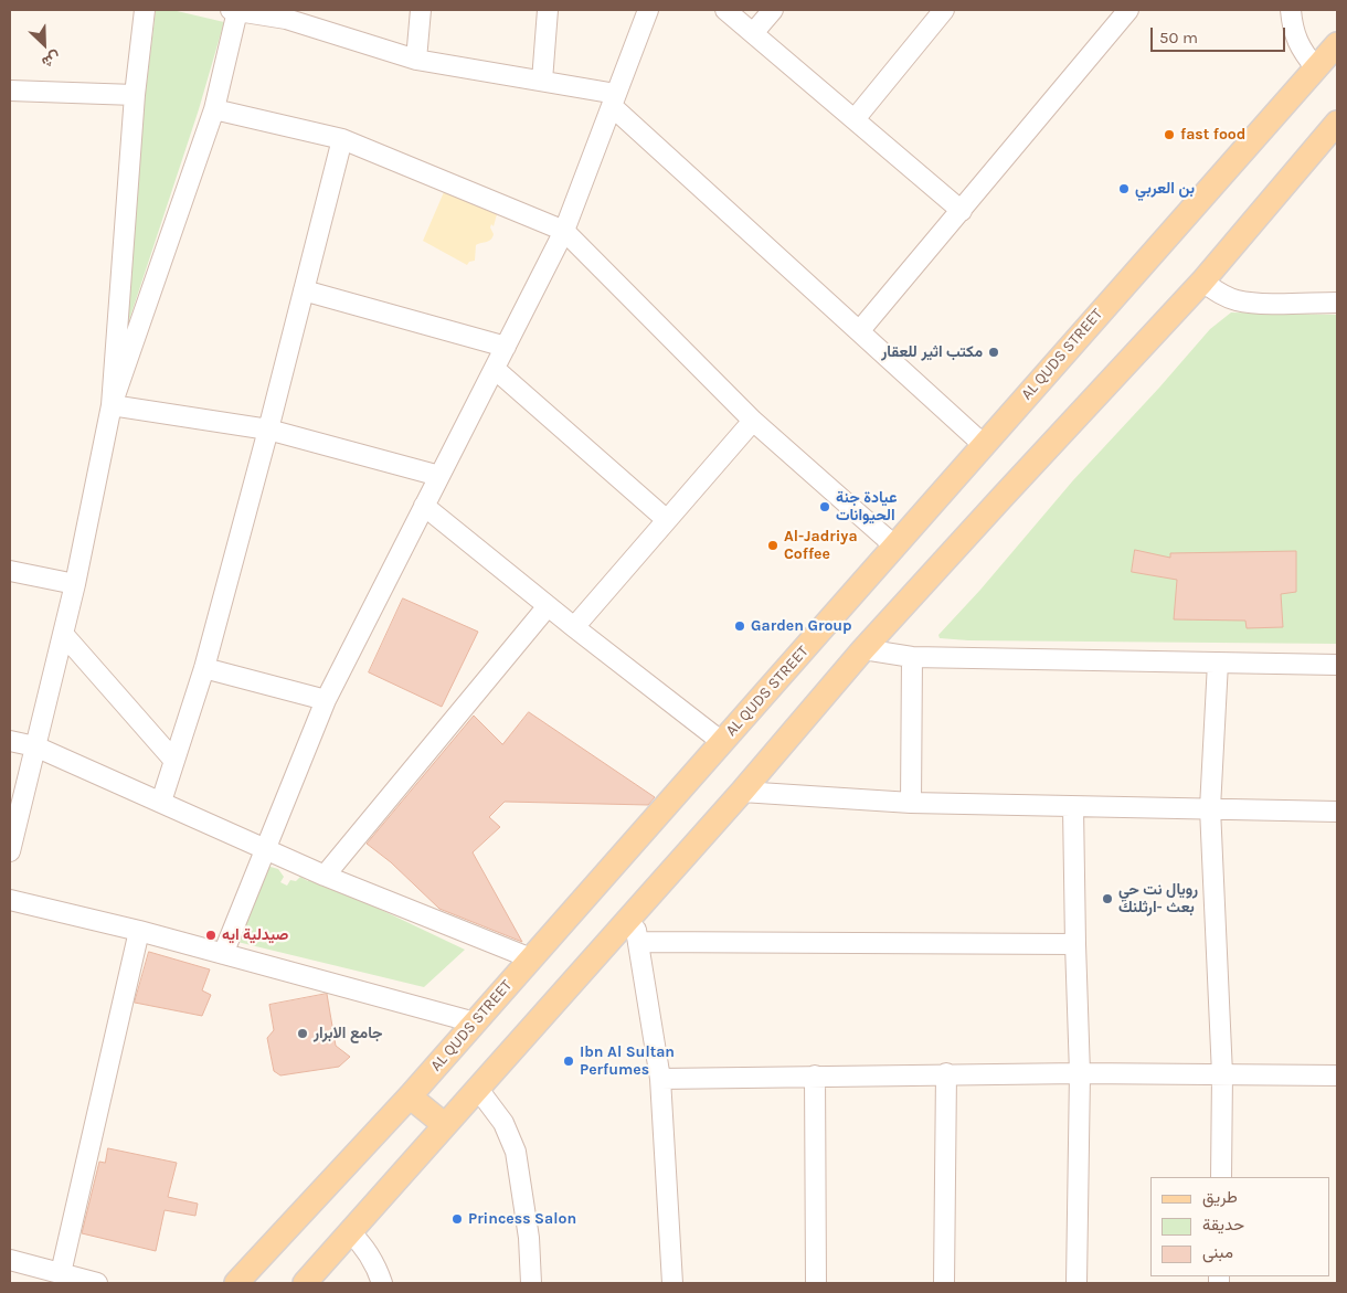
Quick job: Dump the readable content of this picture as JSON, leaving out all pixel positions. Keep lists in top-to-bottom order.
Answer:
{
  "streets": {
    "main road": ["AL QUDS STREET"]
  },
  "places": [
    "fast food",
    "بن العربي",
    "مكتب اثير للعقار",
    "عيادة جنة الحيوانات",
    "Al-Jadriya Coffee",
    "Garden Group",
    "رويال نت حي بعث -ارثلنك",
    "صیدلیة ایە",
    "جامع الابرار",
    "Ibn Al Sultan Perfumes",
    "Princess Salon"
  ],
  "legend": ["طريق", "حديقة", "مبنى"],
  "scale_bar": "50 m",
  "north": "bottom right"
}
